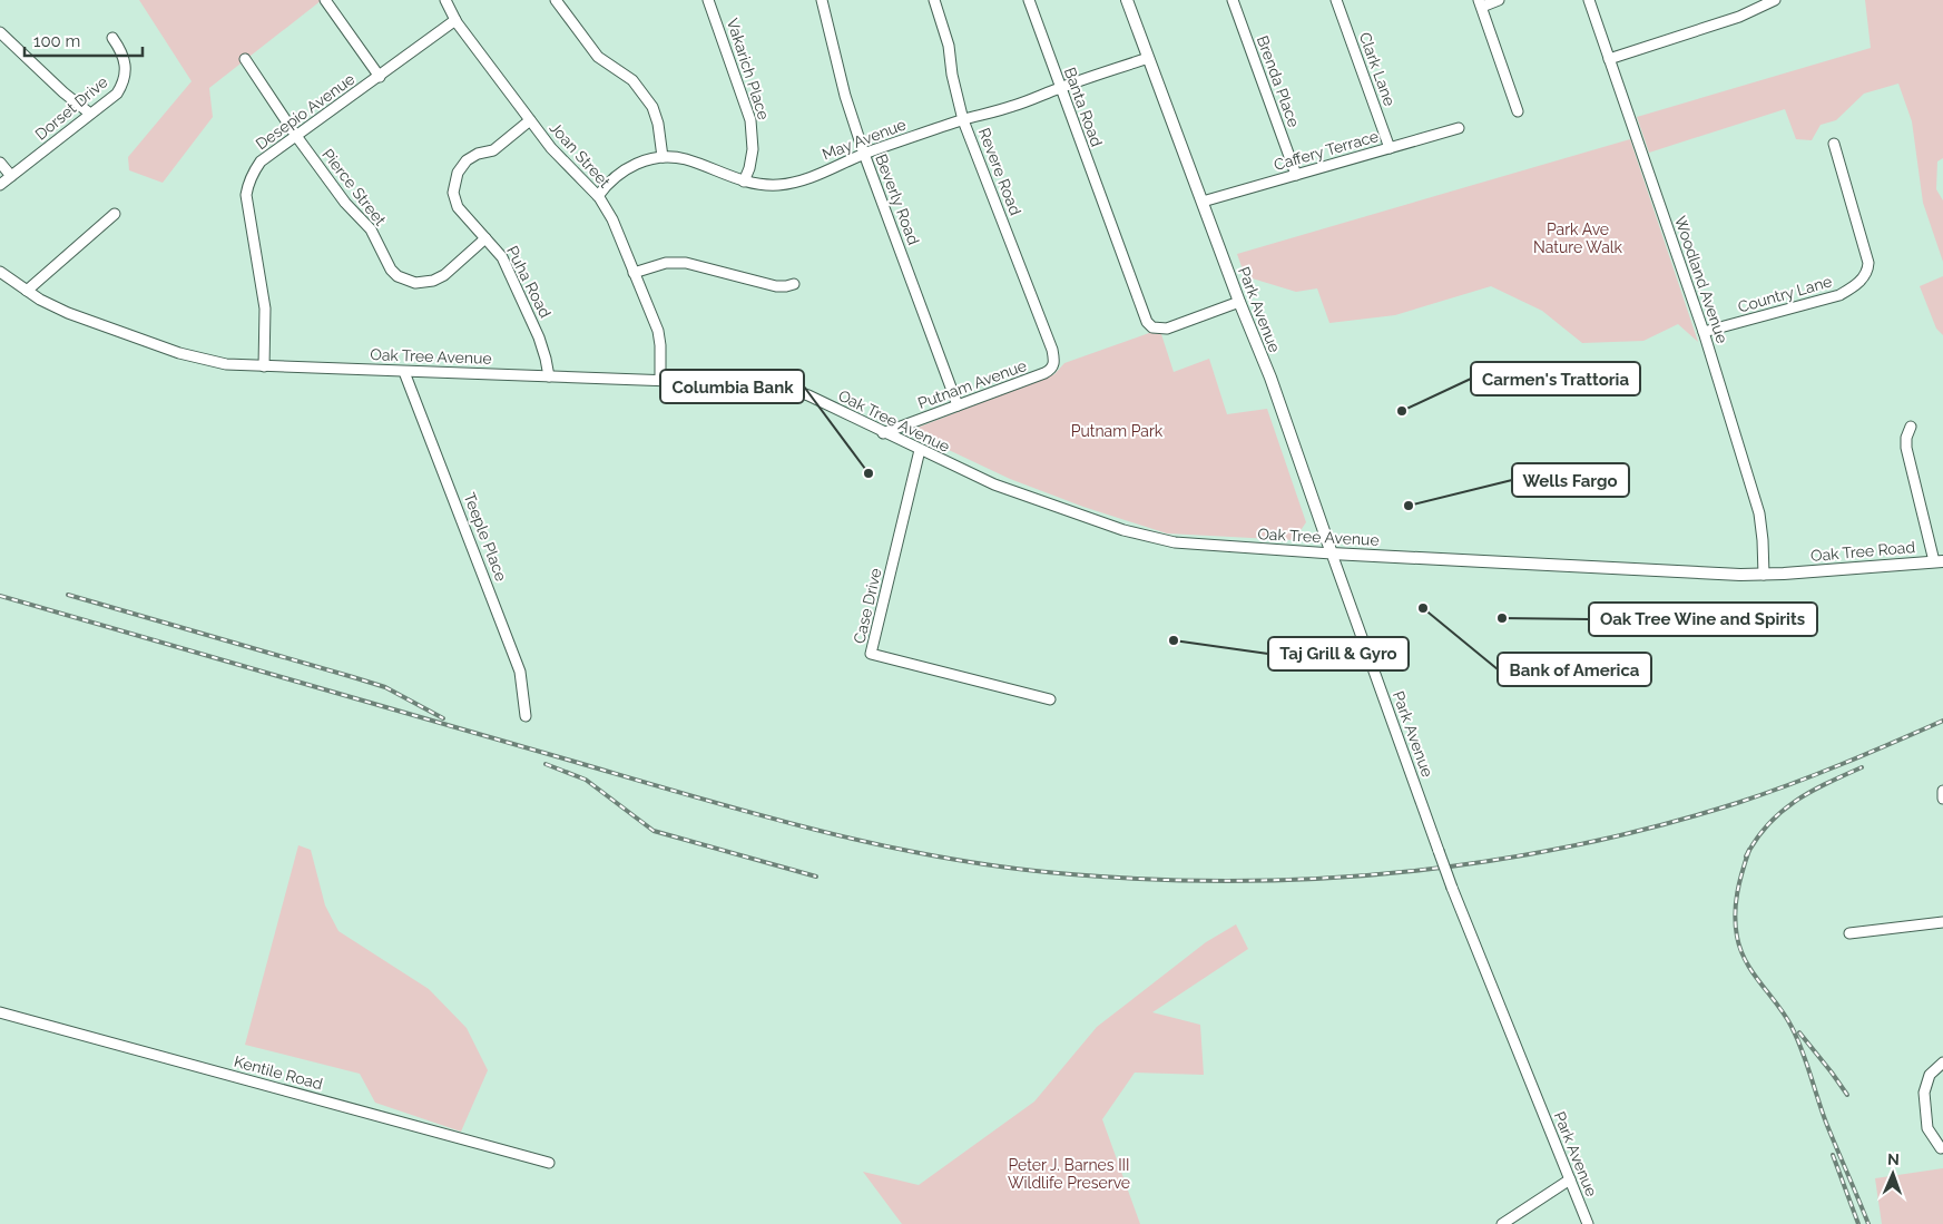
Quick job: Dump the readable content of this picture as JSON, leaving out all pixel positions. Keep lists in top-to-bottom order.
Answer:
{
  "streets": {
    "main road": ["Park Avenue", "Oak Tree Avenue", "Oak Tree Road"],
    "street": [
      "Vakarich Place",
      "Clark Lane",
      "Brenda Place",
      "Banta Road",
      "Dorset Drive",
      "Desepio Avenue",
      "May Avenue",
      "Caffery Terrace",
      "Joan Street",
      "Revere Road",
      "Pierce Street",
      "Beverly Road",
      "Woodland Avenue",
      "Puha Road",
      "Country Lane",
      "Putnam Avenue",
      "Teeple Place",
      "Case Drive",
      "Kentile Road"
    ]
  },
  "crossings": [
    ["Vakarich Place", "May Avenue"],
    ["Clark Lane", "Caffery Terrace"],
    ["Brenda Place", "Caffery Terrace"],
    ["Banta Road", "May Avenue"],
    ["Banta Road", "Park Avenue"],
    ["Desepio Avenue", "Joan Street"],
    ["Desepio Avenue", "Pierce Street"],
    ["Desepio Avenue", "Oak Tree Avenue"],
    ["May Avenue", "Joan Street"],
    ["May Avenue", "Revere Road"],
    ["May Avenue", "Beverly Road"],
    ["May Avenue", "Park Avenue"],
    ["Caffery Terrace", "Park Avenue"],
    ["Joan Street", "Puha Road"],
    ["Joan Street", "Oak Tree Avenue"],
    ["Revere Road", "Putnam Avenue"],
    ["Pierce Street", "Puha Road"],
    ["Beverly Road", "Putnam Avenue"],
    ["Woodland Avenue", "Country Lane"],
    ["Woodland Avenue", "Oak Tree Avenue"],
    ["Puha Road", "Oak Tree Avenue"],
    ["Park Avenue", "Oak Tree Avenue"],
    ["Oak Tree Avenue", "Putnam Avenue"],
    ["Oak Tree Avenue", "Teeple Place"],
    ["Oak Tree Avenue", "Oak Tree Road"],
    ["Oak Tree Avenue", "Case Drive"]
  ],
  "parks": ["Park Ave Nature Walk", "Putnam Park", "Peter J. Barnes III Wildlife Preserve"],
  "places": [
    "Carmen's Trattoria",
    "Columbia Bank",
    "Wells Fargo",
    "Bank of America",
    "Oak Tree Wine and Spirits",
    "Taj Grill & Gyro"
  ],
  "scale_bar": "100 m",
  "north": "top"
}
